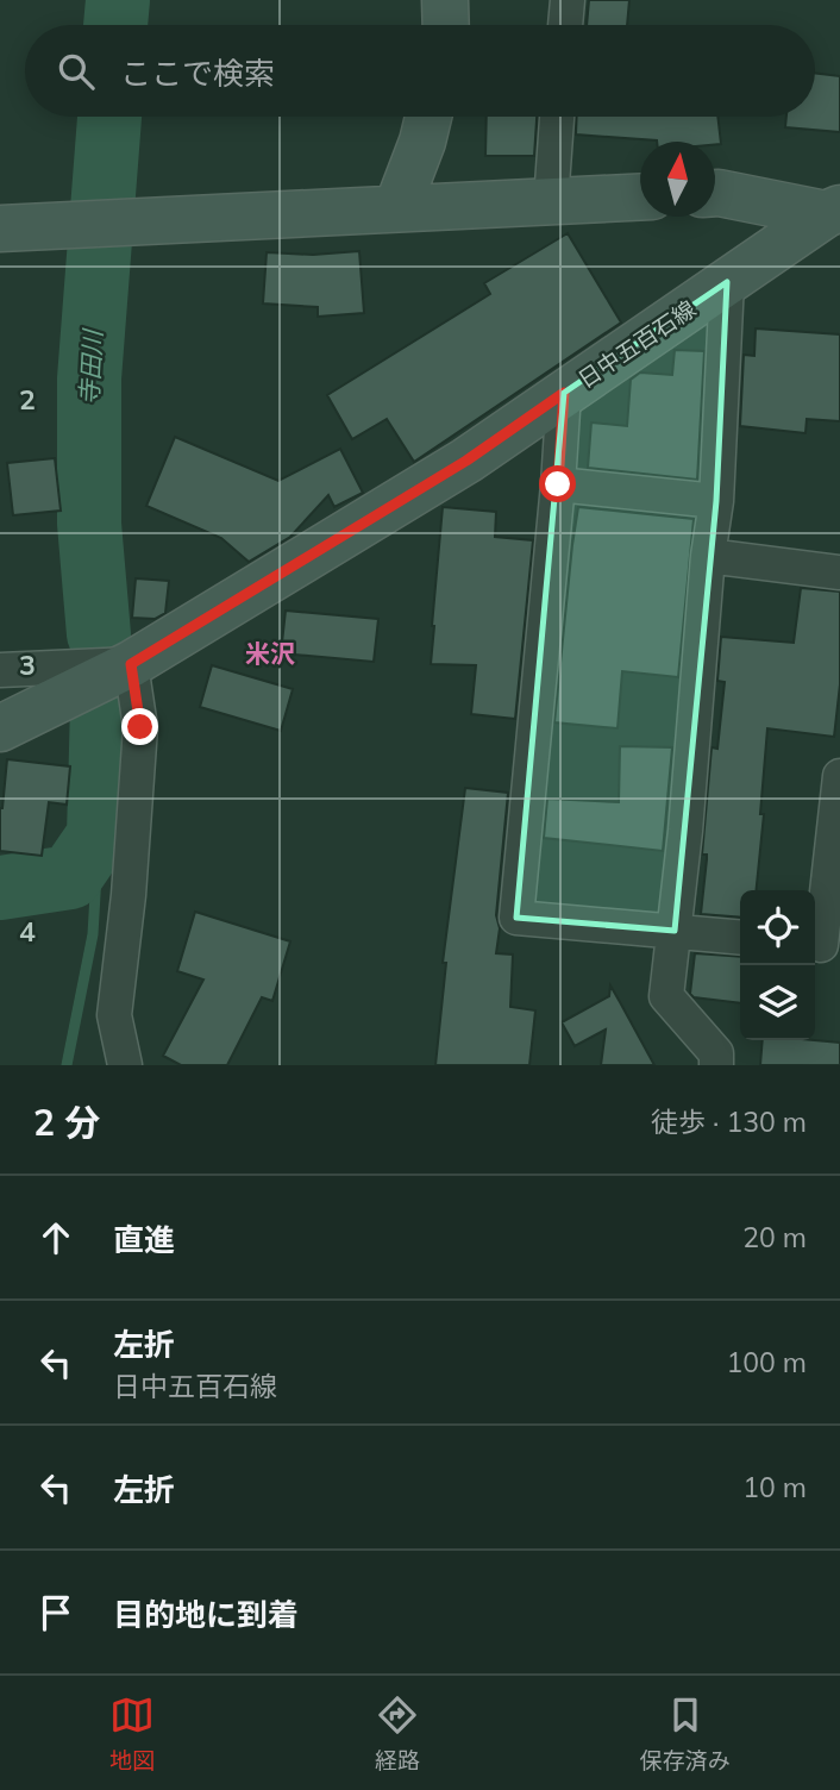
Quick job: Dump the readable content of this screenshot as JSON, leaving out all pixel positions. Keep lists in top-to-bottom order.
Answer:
{
  "streets": {
    "main road": ["日中五百石線"]
  },
  "districts": ["米沢"],
  "water": ["寺田川"],
  "north": "top",
  "page": {
    "search": "ここで検索",
    "heading": ["2 分", "徒歩 · 130 m"],
    "list": [
      ["直進", "20 m"],
      ["左折", "日中五百石線", "100 m"],
      ["左折", "10 m"],
      "目的地に到着"
    ],
    "nav": ["地図", "経路", "保存済み"]
  },
  "grid": {
    "rows": ["2", "3", "4"]
  }
}
